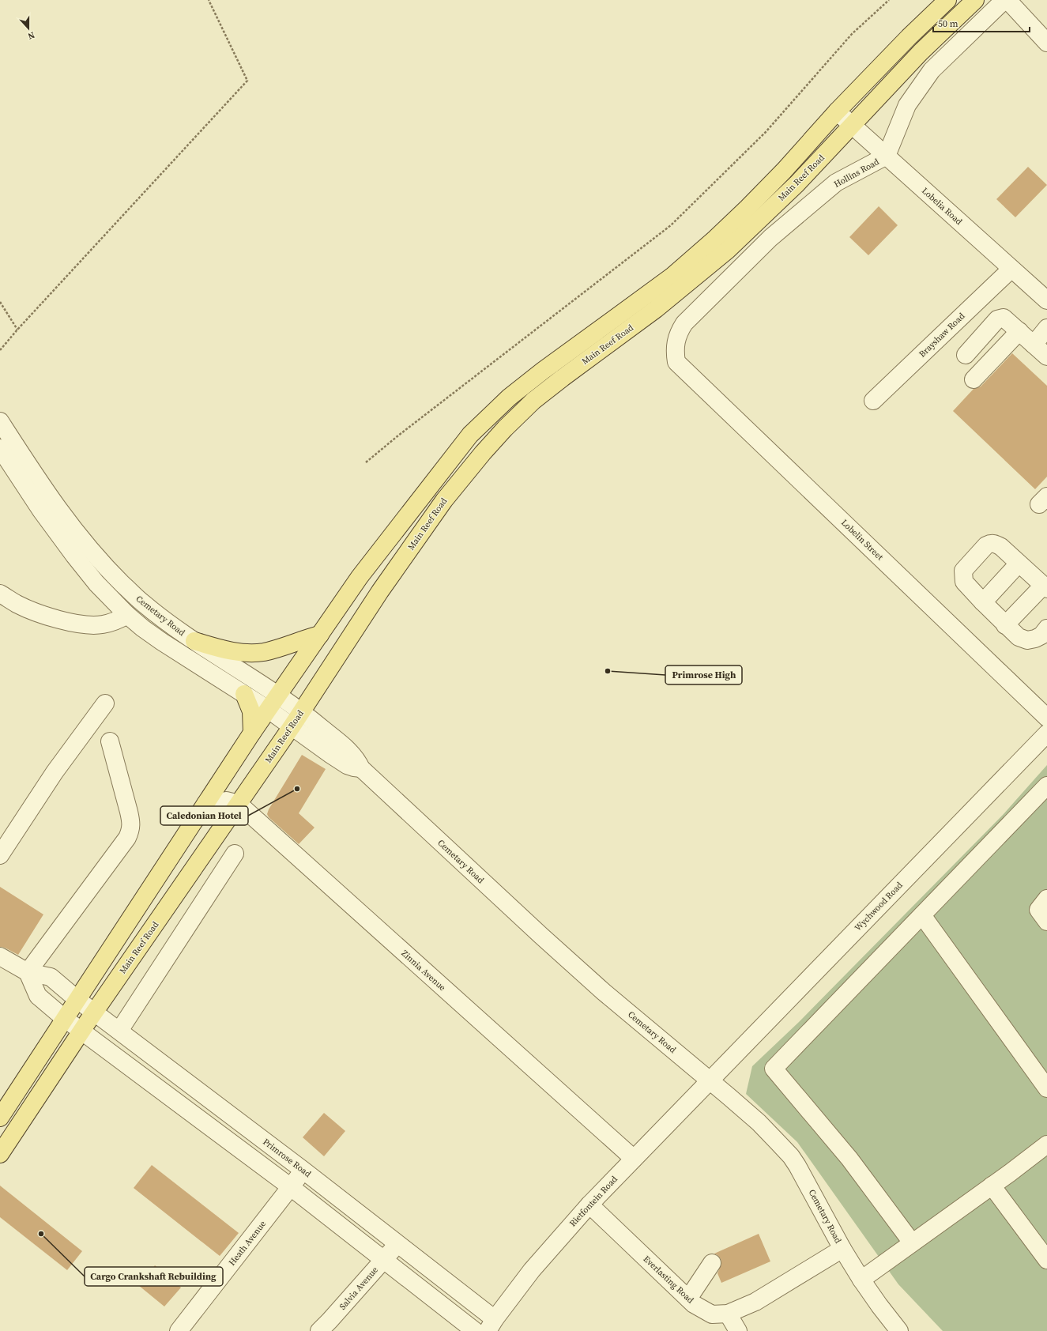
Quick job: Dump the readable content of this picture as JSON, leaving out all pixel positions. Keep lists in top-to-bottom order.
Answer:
{
  "streets": {
    "main road": ["Main Reef Road"],
    "street": [
      "Hollins Road",
      "Lobelia Road",
      "Brayshaw Road",
      "Lobelin Street",
      "Cemetary Road",
      "Wychwood Road",
      "Zinnia Avenue",
      "Primrose Road",
      "Rietfontein Road",
      "Heath Avenue",
      "Everlasting Road",
      "Salvia Avenue"
    ]
  },
  "crossings": [
    ["Hollins Road", "Lobelia Road"],
    ["Hollins Road", "Lobelin Street"],
    ["Main Reef Road", "Lobelia Road"],
    ["Main Reef Road", "Cemetary Road"],
    ["Main Reef Road", "Zinnia Avenue"],
    ["Main Reef Road", "Primrose Road"],
    ["Lobelia Road", "Brayshaw Road"],
    ["Cemetary Road", "Wychwood Road"],
    ["Cemetary Road", "Rietfontein Road"],
    ["Cemetary Road", "Everlasting Road"],
    ["Wychwood Road", "Rietfontein Road"],
    ["Zinnia Avenue", "Rietfontein Road"],
    ["Primrose Road", "Rietfontein Road"],
    ["Primrose Road", "Heath Avenue"],
    ["Primrose Road", "Salvia Avenue"],
    ["Rietfontein Road", "Everlasting Road"]
  ],
  "places": ["Primrose High", "Caledonian Hotel", "Cargo Crankshaft Rebuilding"],
  "scale_bar": "50 m",
  "north": "bottom"
}
